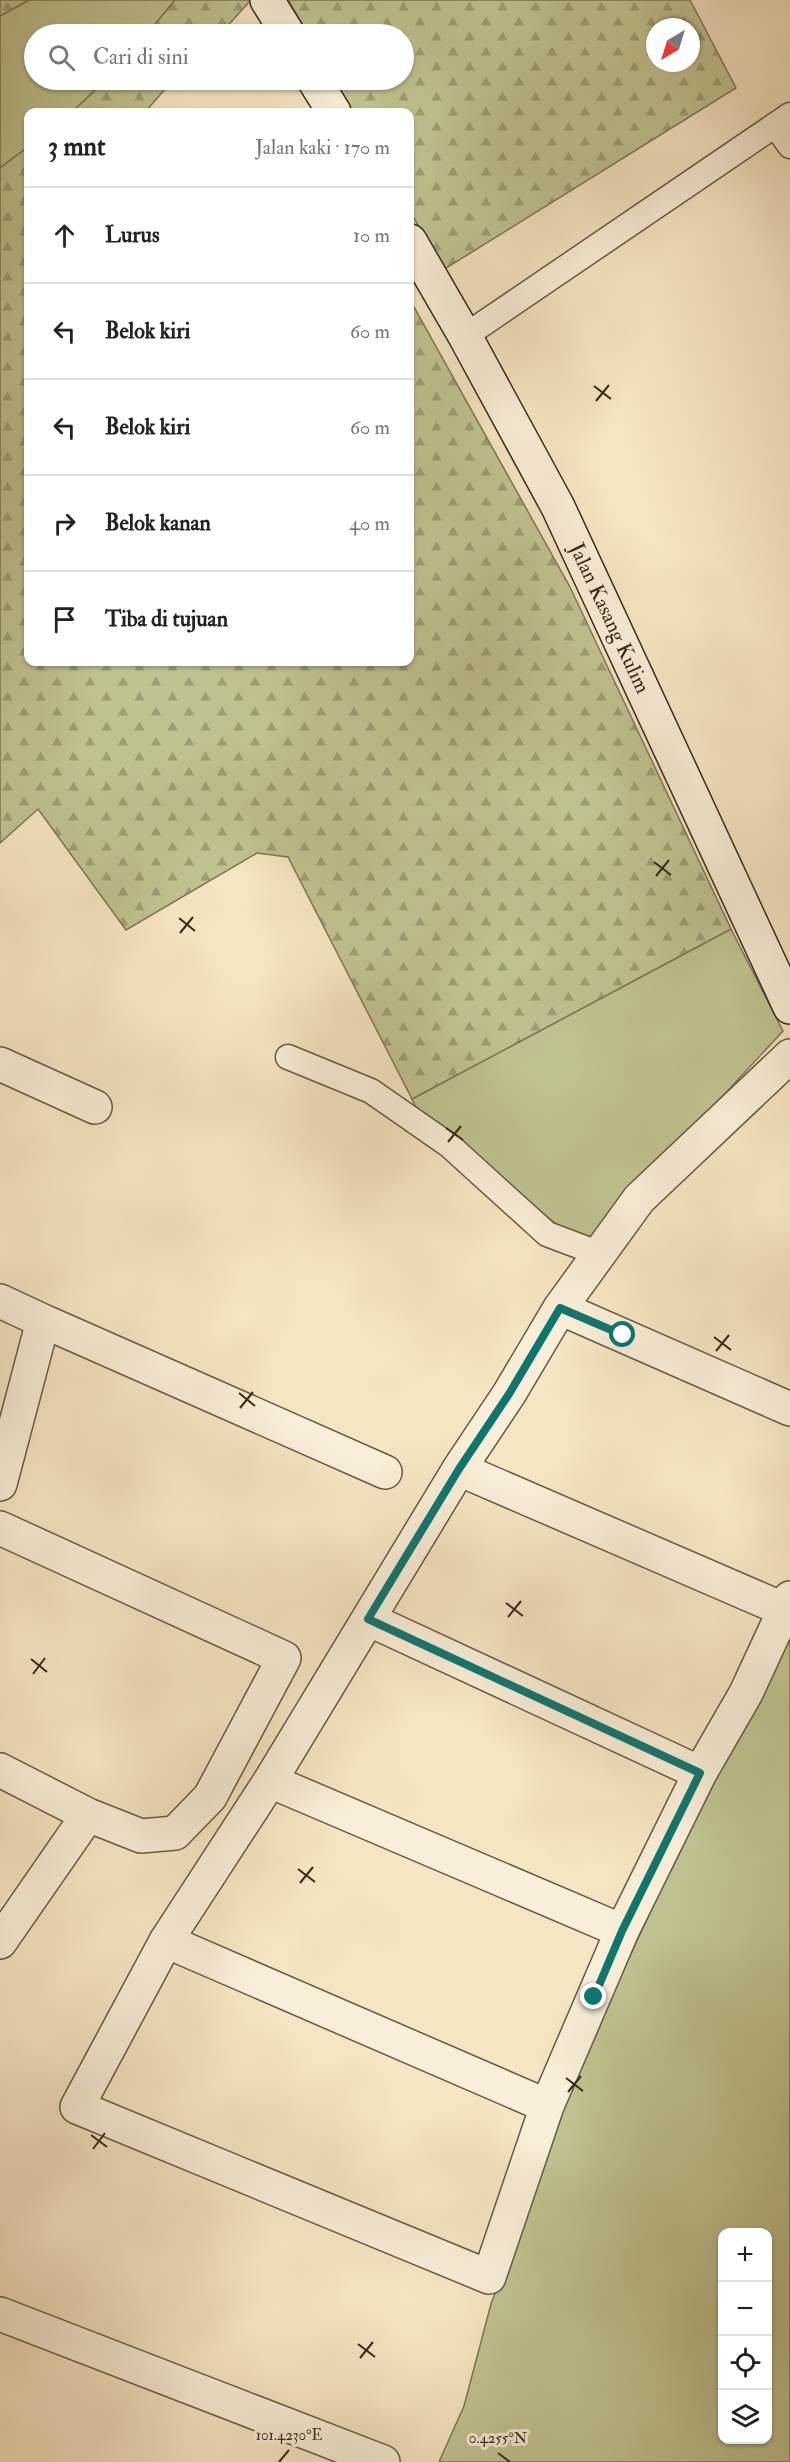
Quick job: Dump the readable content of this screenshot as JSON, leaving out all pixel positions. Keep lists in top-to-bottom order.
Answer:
{
  "streets": {
    "street": ["Jalan Kasang Kulim"]
  },
  "north": "bottom left",
  "page": {
    "search": "Cari di sini",
    "heading": ["3 mnt", "Jalan kaki · 170 m"],
    "list": [
      ["Lurus", "10 m"],
      ["Belok kiri", "60 m"],
      ["Belok kiri", "60 m"],
      ["Belok kanan", "40 m"],
      "Tiba di tujuan"
    ],
    "map_buttons": ["+", "−"]
  },
  "coordinates": ["101.4230°E", "0.4255°N"]
}
